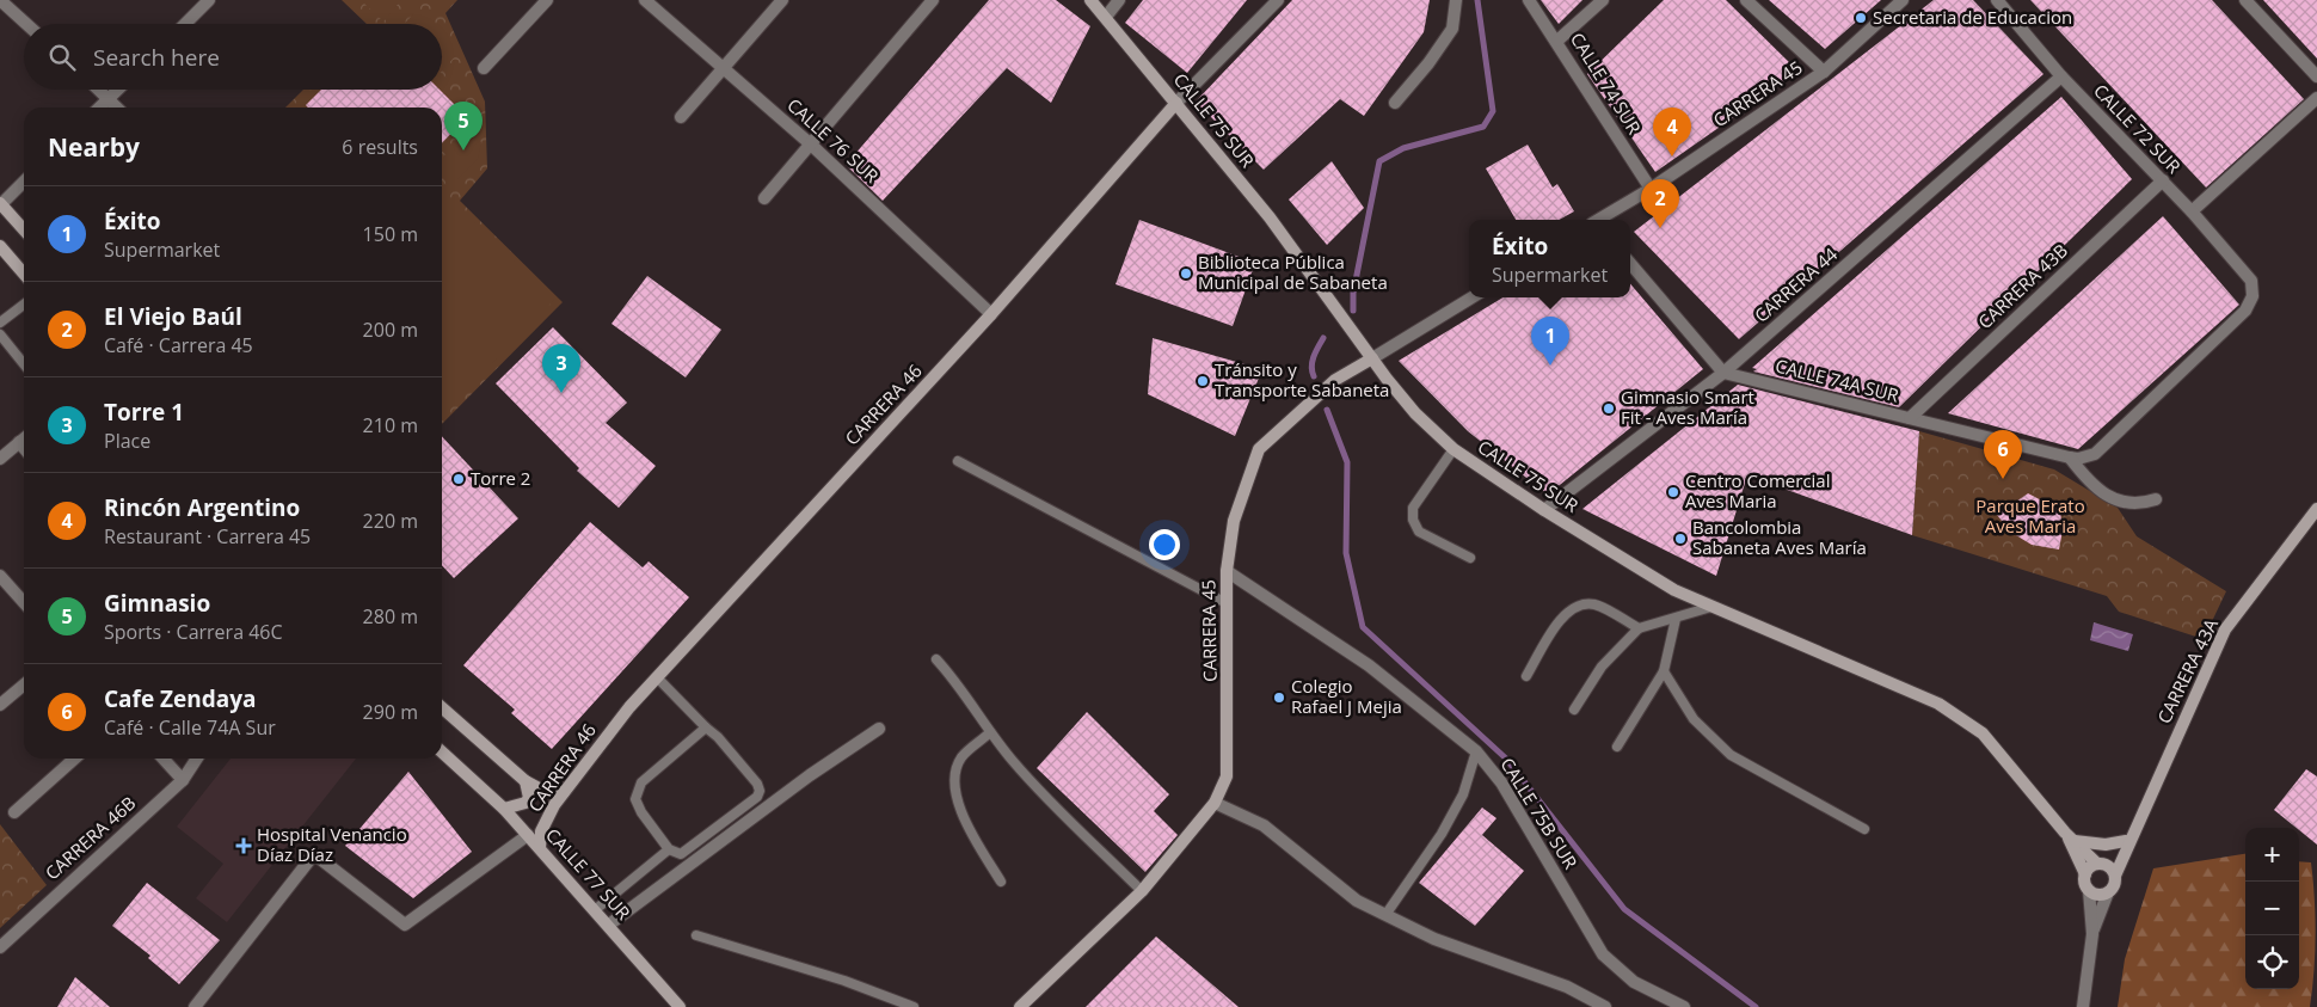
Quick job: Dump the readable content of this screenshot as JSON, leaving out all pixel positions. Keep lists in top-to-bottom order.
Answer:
{
  "streets": {
    "street": [
      "CALLE 74 SUR",
      "CARRERA 45",
      "CALLE 75 SUR",
      "CALLE 72 SUR",
      "CALLE 76 SUR",
      "CARRERA 44",
      "CARRERA 43B",
      "CALLE 74A SUR",
      "CARRERA 46",
      "CARRERA 43A",
      "CALLE 75B SUR",
      "CARRERA 46B",
      "CALLE 77 SUR"
    ]
  },
  "crossings": [
    ["CALLE 74 SUR", "CARRERA 45"],
    ["CARRERA 45", "CALLE 75 SUR"],
    ["CARRERA 45", "CALLE 75B SUR"],
    ["CALLE 75 SUR", "CARRERA 44"],
    ["CALLE 75 SUR", "CARRERA 46"],
    ["CALLE 75 SUR", "CARRERA 43A"],
    ["CALLE 72 SUR", "CARRERA 44"],
    ["CALLE 72 SUR", "CARRERA 43B"],
    ["CALLE 72 SUR", "CALLE 74A SUR"],
    ["CALLE 76 SUR", "CARRERA 46"],
    ["CARRERA 44", "CALLE 74A SUR"],
    ["CARRERA 43B", "CALLE 74A SUR"],
    ["CARRERA 46", "CALLE 77 SUR"]
  ],
  "parks": ["Parque Erato Aves Maria"],
  "places": {
    "other": [
      "Secretaria de Educacion",
      "Biblioteca Pública Municipal de Sabaneta",
      "Tránsito y Transporte Sabaneta",
      "Gimnasio Smart Fit - Aves María",
      "Torre 2",
      "Centro Comercial Aves Maria",
      "Bancolombia Sabaneta Aves María",
      "Colegio Rafael J Mejia"
    ],
    "health": ["Hospital Venancio Díaz Díaz"]
  },
  "page": {
    "search": "Search here",
    "pins": [
      "5",
      "4",
      "2",
      "1",
      "3",
      "6"
    ],
    "heading": ["Nearby", "6 results"],
    "list": [
      {
        "mark": "1",
        "name": "Éxito",
        "note": "Supermarket",
        "value": "150 m"
      },
      {
        "mark": "2",
        "name": "El Viejo Baúl",
        "note": "Café · Carrera 45",
        "value": "200 m"
      },
      {
        "mark": "3",
        "name": "Torre 1",
        "note": "Place",
        "value": "210 m"
      },
      {
        "mark": "4",
        "name": "Rincón Argentino",
        "note": "Restaurant · Carrera 45",
        "value": "220 m"
      },
      {
        "mark": "5",
        "name": "Gimnasio",
        "note": "Sports · Carrera 46C",
        "value": "280 m"
      },
      {
        "mark": "6",
        "name": "Cafe Zendaya",
        "note": "Café · Calle 74A Sur",
        "value": "290 m"
      }
    ],
    "popup": ["Éxito", "Supermarket"],
    "map_buttons": ["+", "−"]
  }
}
